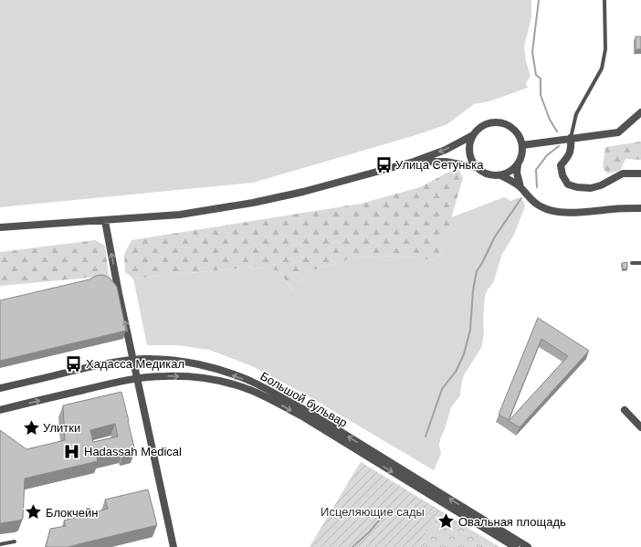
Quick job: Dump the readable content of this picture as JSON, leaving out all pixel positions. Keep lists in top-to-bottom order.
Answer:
{
  "streets": {
    "street": ["Большой бульвар"]
  },
  "parks": ["Исцеляющие сады"],
  "places": {
    "bus stop": ["Улица Сетунька", "Хадасса Медикал"],
    "place": ["Улитки", "Блокчейн", "Овальная площадь"],
    "hospital": ["Hadassah Medical"]
  }
}
